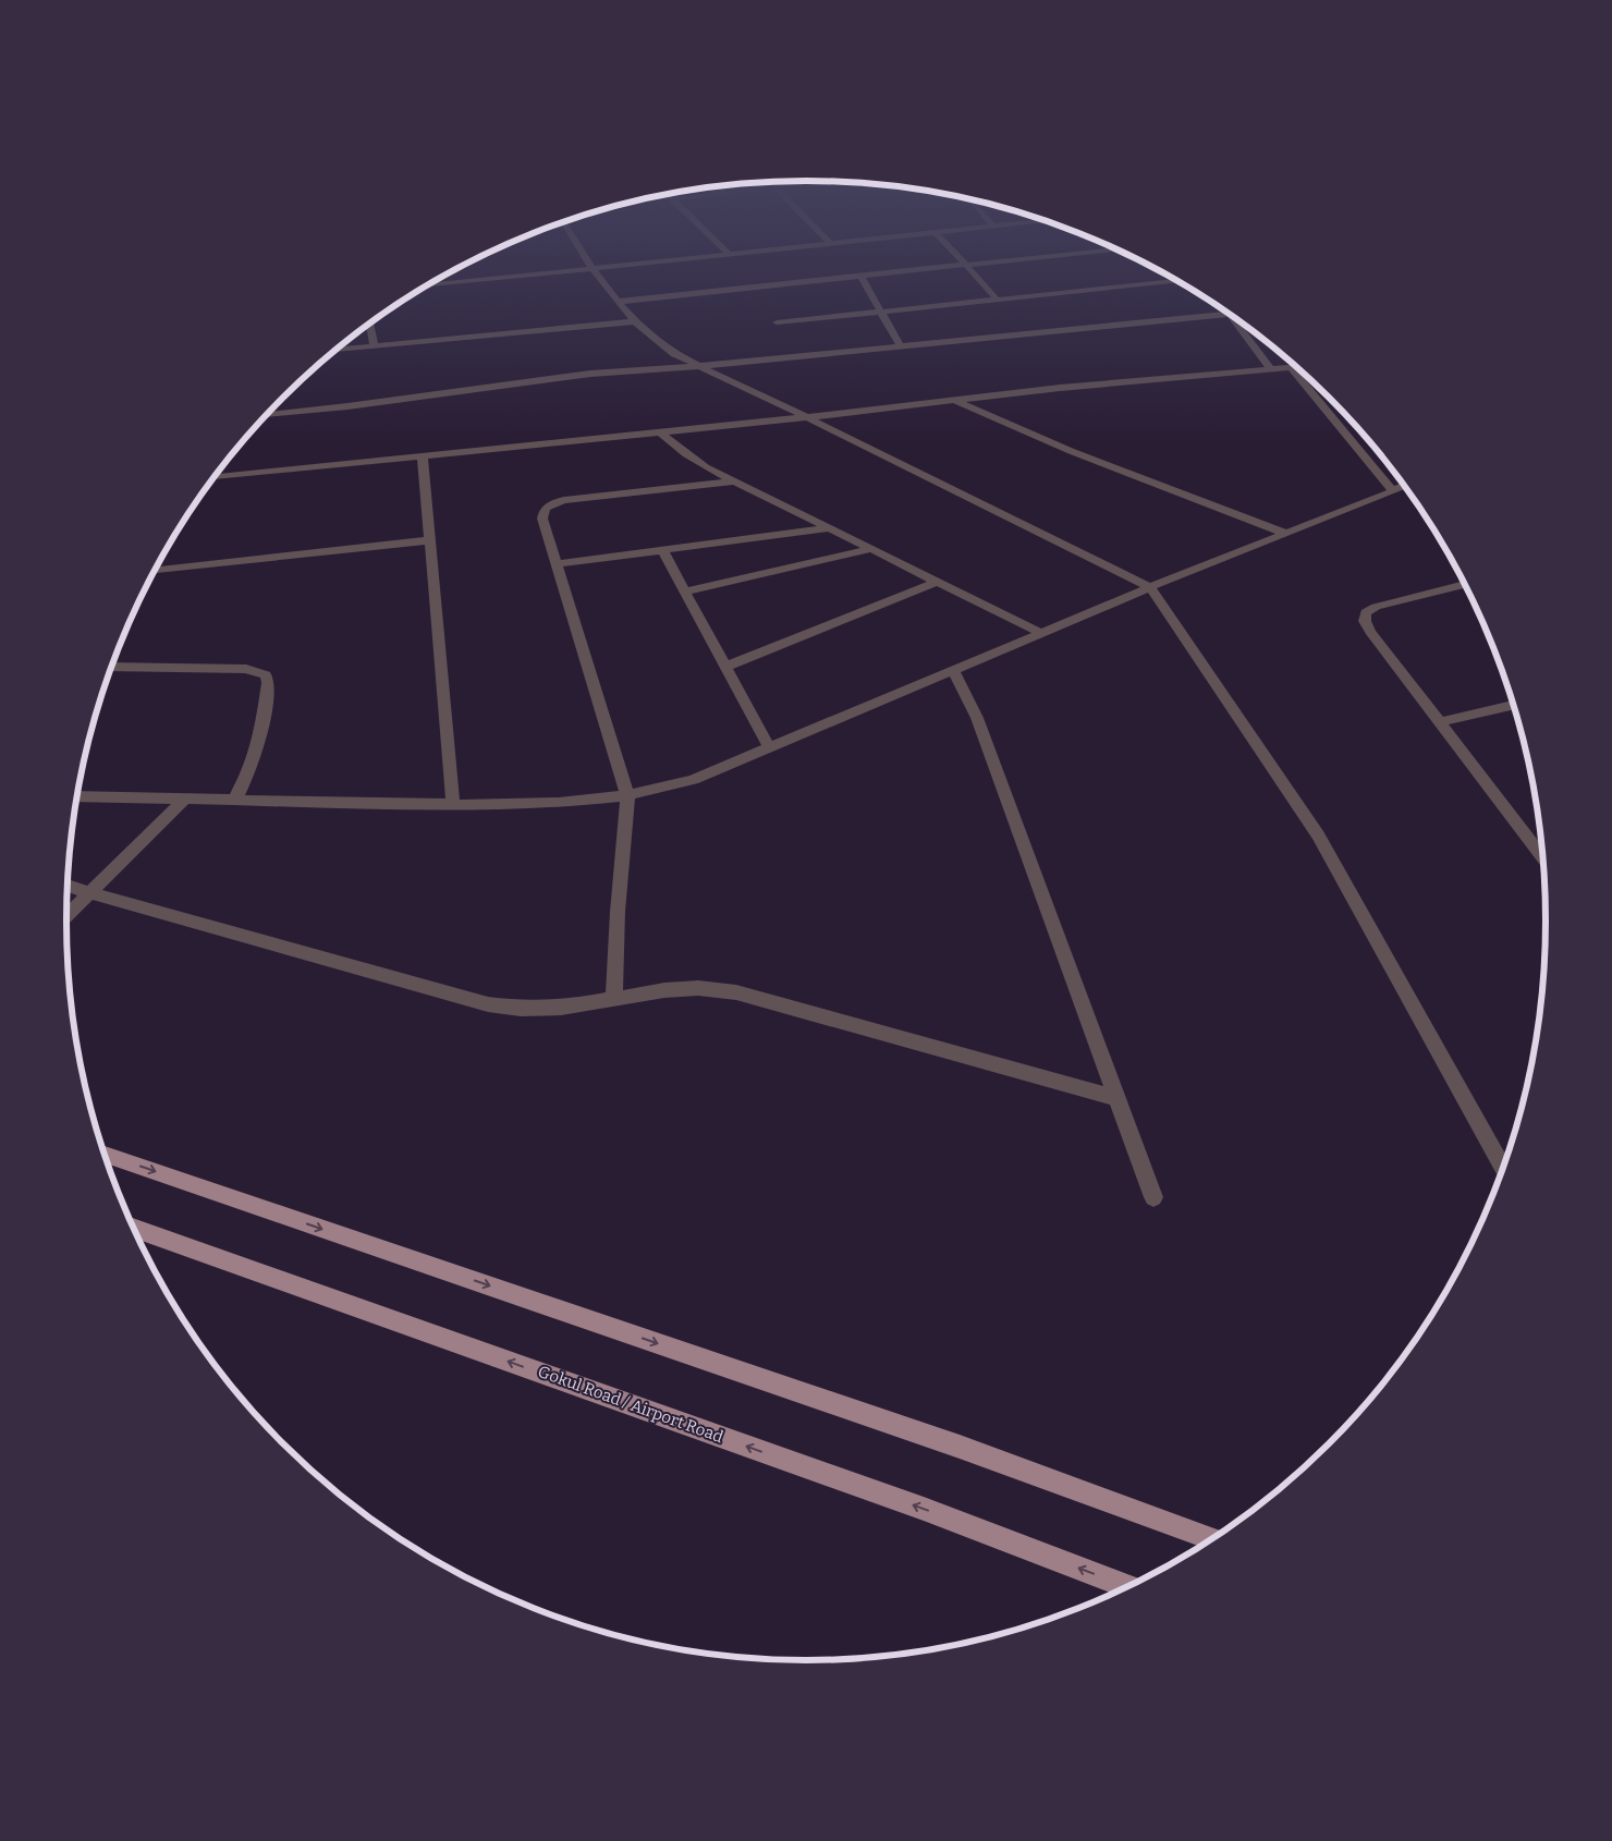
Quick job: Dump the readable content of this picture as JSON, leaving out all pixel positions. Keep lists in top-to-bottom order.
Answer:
{
  "streets": {
    "main road": ["Gokul Road / Airport Road"]
  }
}
